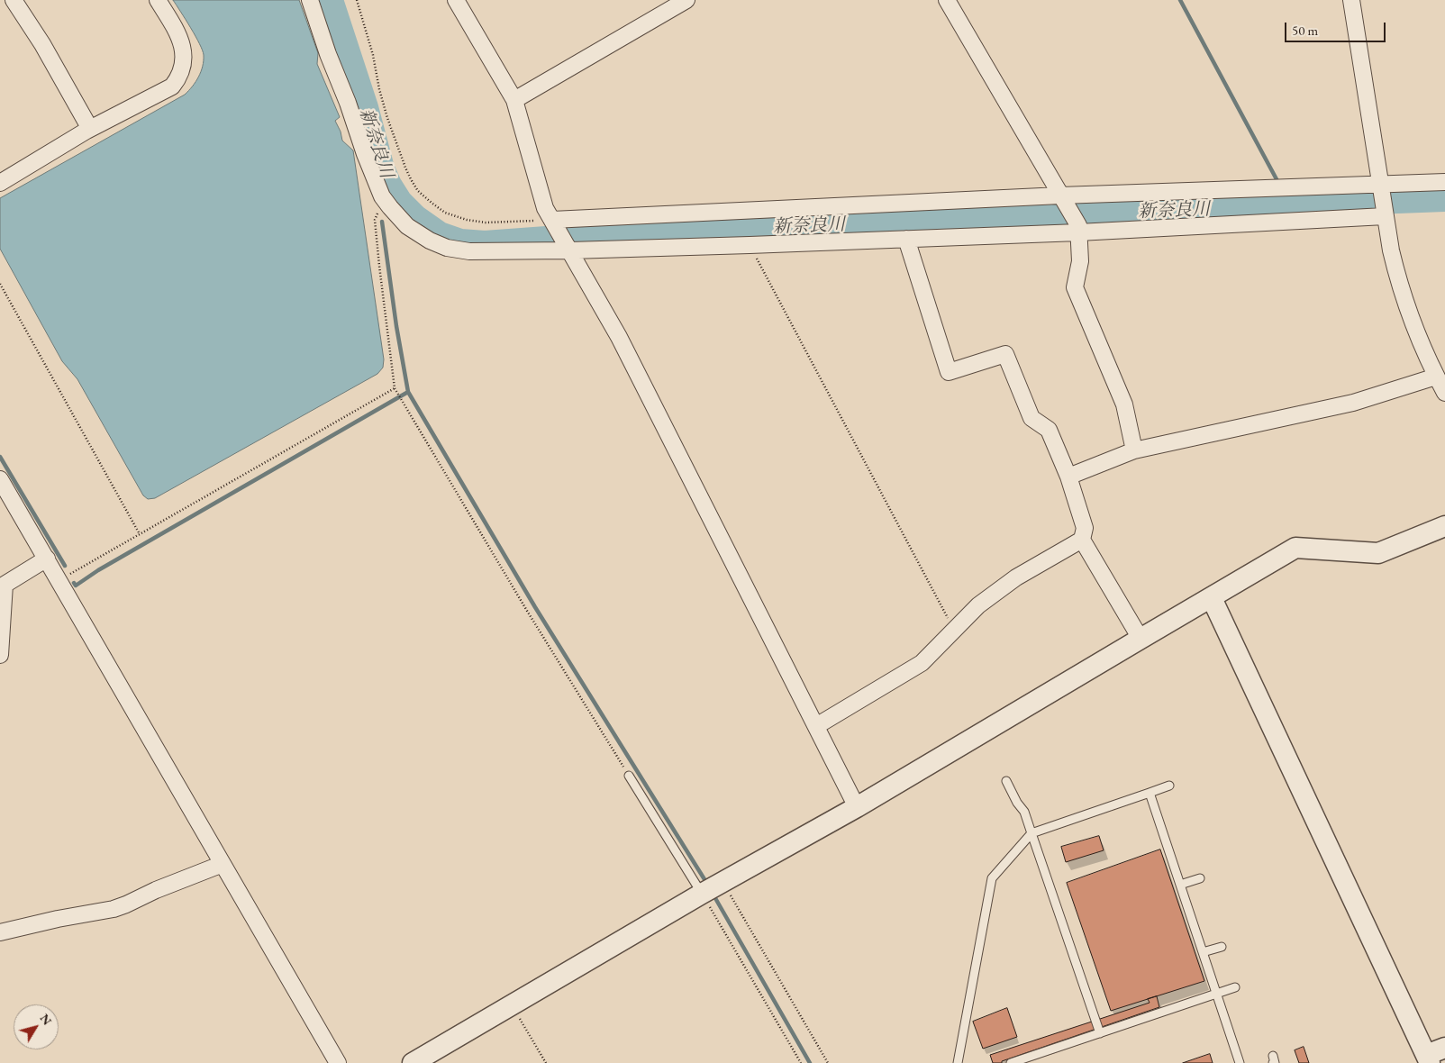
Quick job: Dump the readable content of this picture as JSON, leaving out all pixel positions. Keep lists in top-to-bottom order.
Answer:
{
  "water": ["新奈良川"],
  "scale_bar": "50 m",
  "north": "top right"
}
